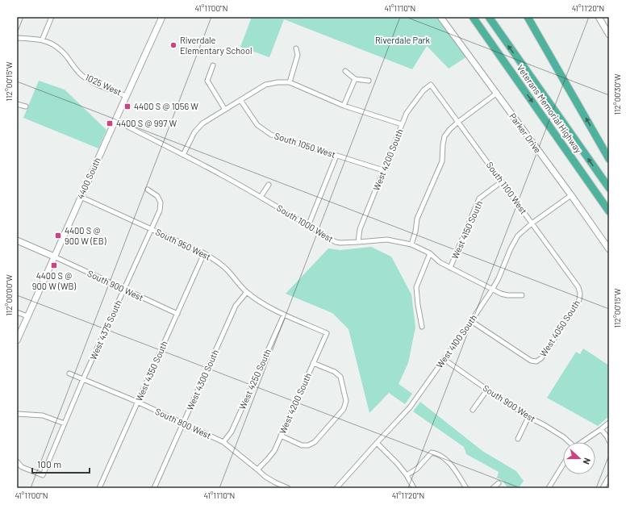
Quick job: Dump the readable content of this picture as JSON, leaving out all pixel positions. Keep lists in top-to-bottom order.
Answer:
{
  "streets": {
    "highway": ["Veterans Memorial Highway"],
    "street": [
      "1025 West",
      "Parker Drive",
      "South 1050 West",
      "West 4200 South",
      "4400 South",
      "South 1100 West",
      "South 1000 West",
      "West 4150 South",
      "South 950 West",
      "South 900 West",
      "West 4050 South",
      "West 4375 South",
      "West 4100 South",
      "West 4350 South",
      "West 4250 South",
      "West 4300 South",
      "South 800 West"
    ]
  },
  "crossings": [
    ["1025 West", "4400 South"],
    ["Parker Drive", "West 4100 South"],
    ["South 1050 West", "West 4200 South"],
    ["West 4200 South", "South 1100 West"],
    ["West 4200 South", "South 1000 West"],
    ["West 4200 South", "South 950 West"],
    ["West 4200 South", "South 800 West"],
    ["4400 South", "South 1000 West"],
    ["4400 South", "South 950 West"],
    ["4400 South", "South 900 West"],
    ["South 1100 West", "West 4150 South"],
    ["South 1100 West", "West 4050 South"],
    ["South 1100 West", "West 4100 South"],
    ["South 1000 West", "West 4150 South"],
    ["South 1000 West", "West 4100 South"],
    ["South 950 West", "West 4375 South"],
    ["South 950 West", "West 4350 South"],
    ["South 950 West", "West 4250 South"],
    ["South 950 West", "West 4300 South"],
    ["South 900 West", "West 4375 South"],
    ["South 900 West", "West 4100 South"],
    ["South 900 West", "West 4350 South"],
    ["West 4050 South", "West 4100 South"],
    ["West 4375 South", "South 800 West"],
    ["West 4350 South", "South 800 West"],
    ["West 4250 South", "South 800 West"],
    ["West 4300 South", "South 800 West"]
  ],
  "parks": ["Riverdale Park"],
  "places": {
    "other": ["Riverdale Elementary School"],
    "transit": [
      "4400 S @ 1056 W",
      "4400 S @ 997 W",
      "4400 S @ 900 W (EB)",
      "4400 S @ 900 W (WB)"
    ]
  },
  "scale_bar": "100 m",
  "north": "right",
  "coordinates": [
    "41°11'00\"N",
    "41°11'10\"N",
    "41°11'20\"N",
    "112°00'15\"W",
    "112°00'30\"W",
    "112°00'00\"W"
  ]
}
